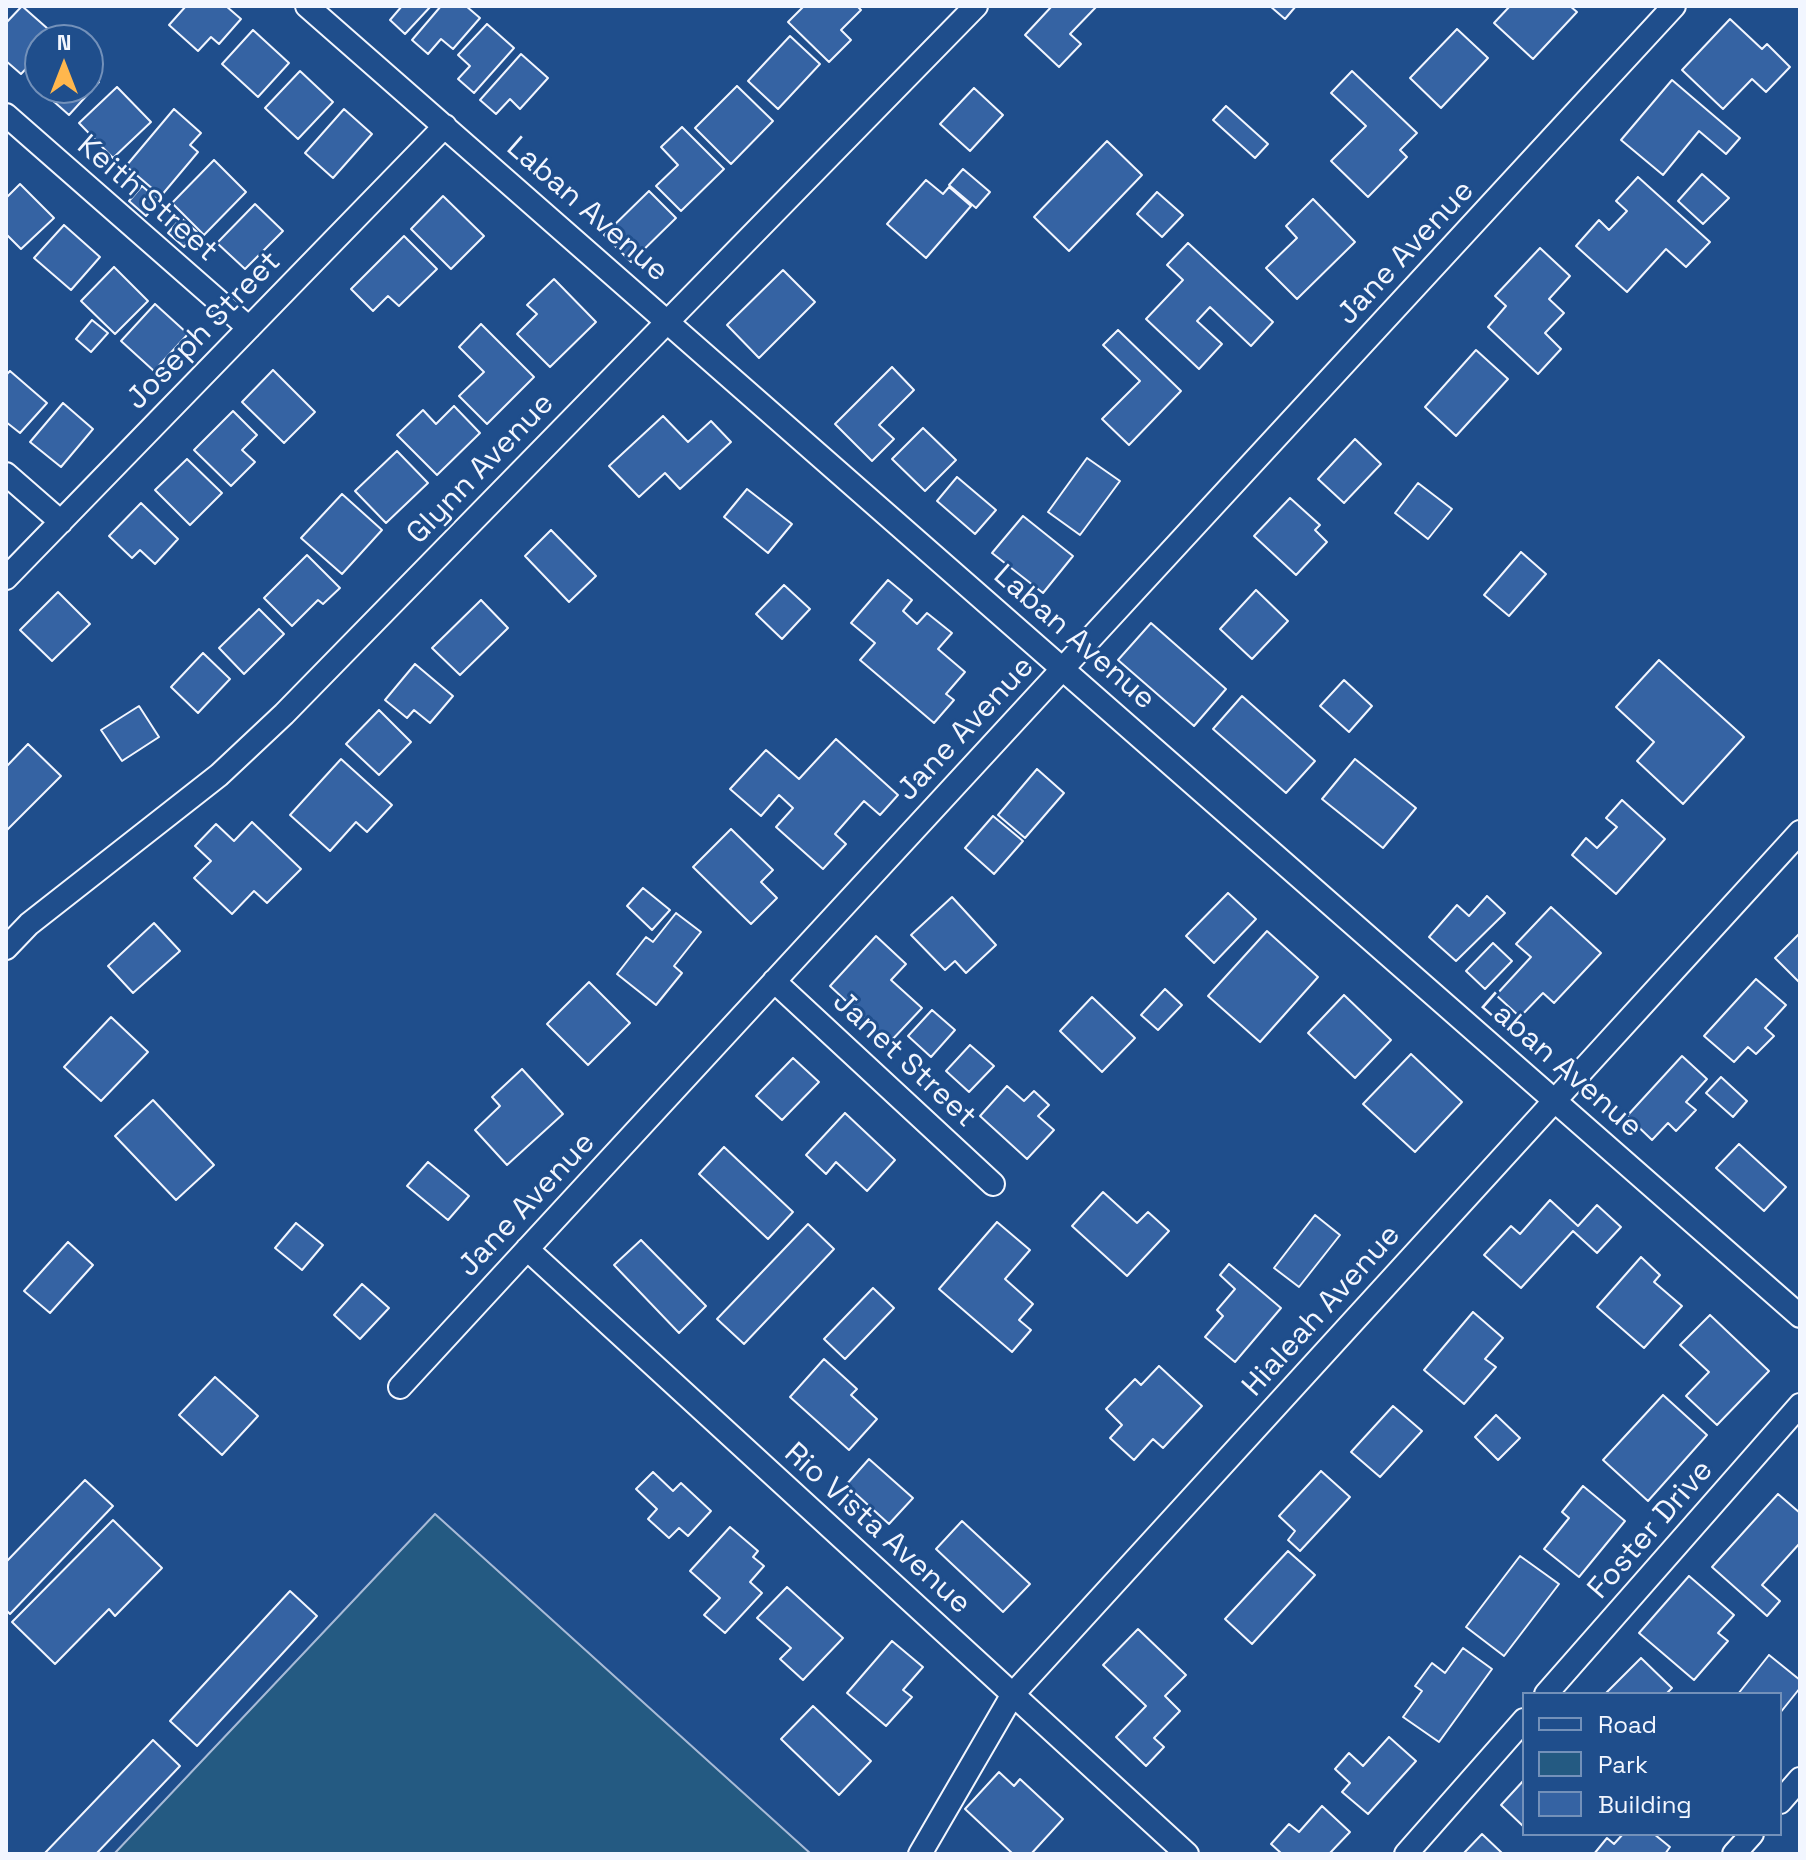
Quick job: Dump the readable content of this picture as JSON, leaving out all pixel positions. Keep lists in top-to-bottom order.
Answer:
{
  "streets": {
    "street": [
      "Keith Street",
      "Laban Avenue",
      "Jane Avenue",
      "Joseph Street",
      "Glynn Avenue",
      "Janet Street",
      "Hialeah Avenue",
      "Rio Vista Avenue",
      "Foster Drive"
    ]
  },
  "crossings": [
    ["Keith Street", "Joseph Street"],
    ["Laban Avenue", "Jane Avenue"],
    ["Laban Avenue", "Joseph Street"],
    ["Laban Avenue", "Glynn Avenue"],
    ["Laban Avenue", "Hialeah Avenue"],
    ["Jane Avenue", "Janet Street"],
    ["Jane Avenue", "Rio Vista Avenue"],
    ["Hialeah Avenue", "Rio Vista Avenue"]
  ],
  "legend": ["Road", "Park", "Building"],
  "north": "top"
}
